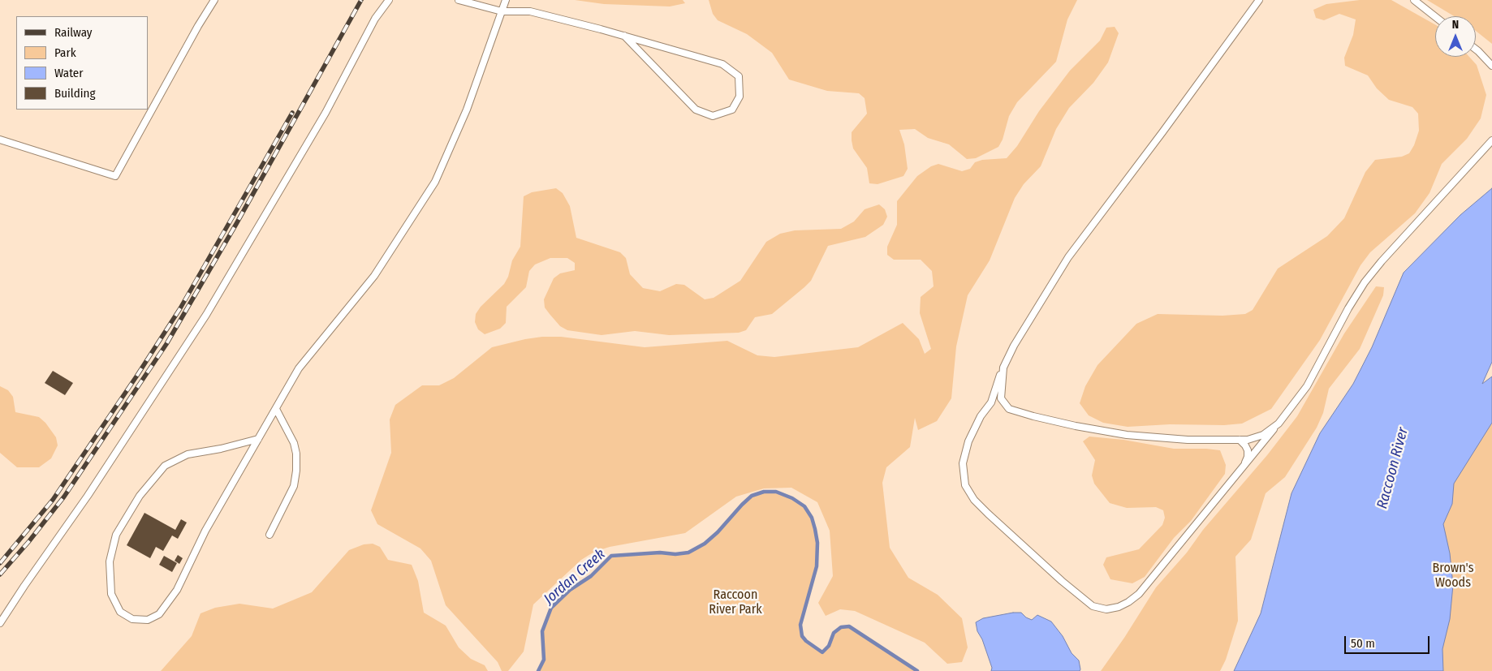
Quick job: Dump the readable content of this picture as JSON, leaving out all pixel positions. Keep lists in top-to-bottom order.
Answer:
{
  "water": ["Raccoon River", "Jordan Creek"],
  "parks": ["Brown's Woods", "Raccoon River Park"],
  "legend": [
    "Railway",
    "Park",
    "Water",
    "Building"
  ],
  "scale_bar": "50 m",
  "north": "top"
}
